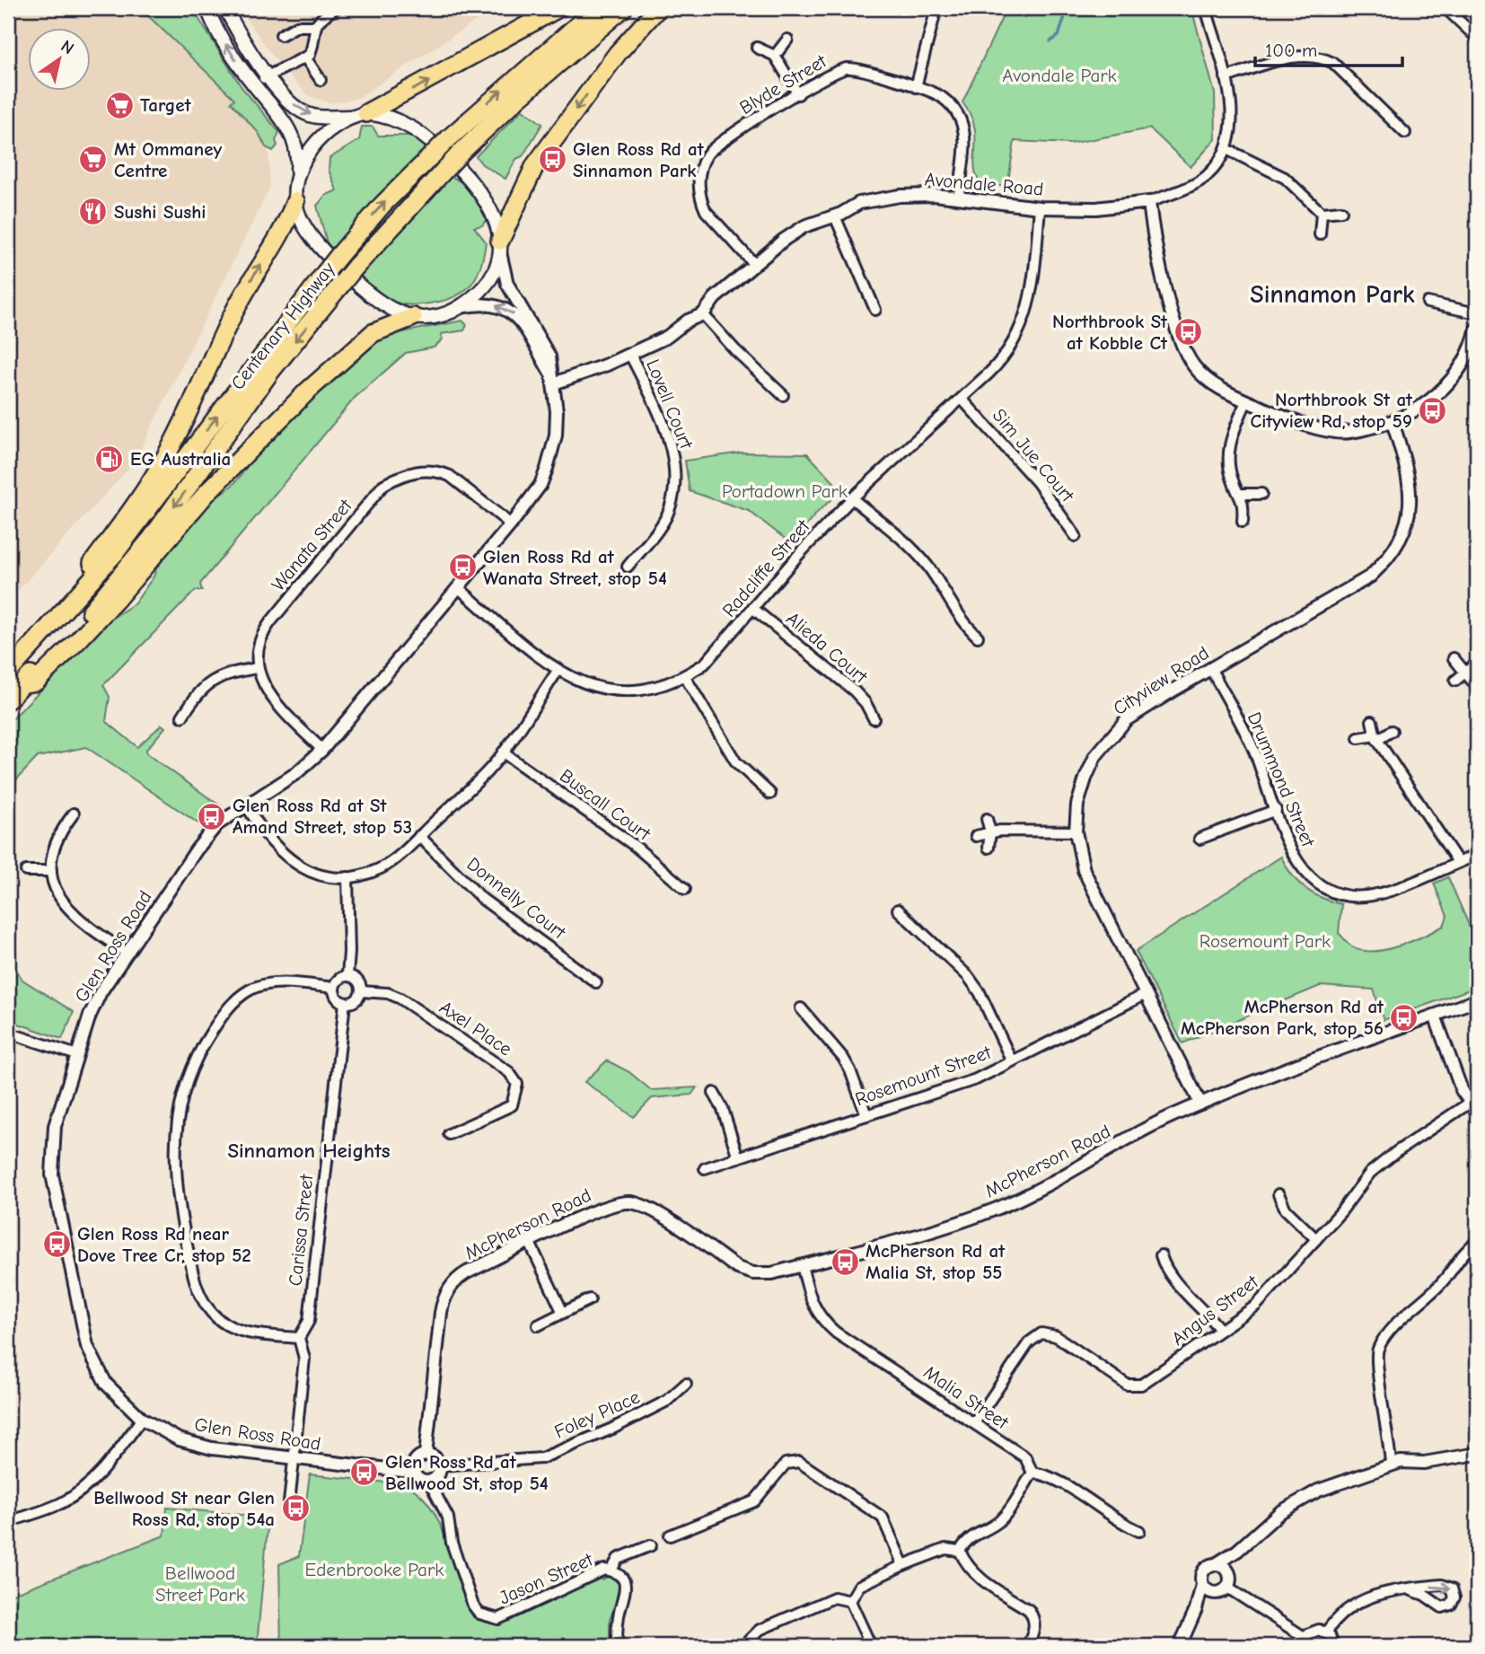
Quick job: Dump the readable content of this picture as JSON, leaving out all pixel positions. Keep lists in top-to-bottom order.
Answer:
{
  "streets": {
    "highway": ["Centenary Highway"],
    "street": [
      "Blyde Street",
      "Avondale Road",
      "Lovell Court",
      "Sim Jue Court",
      "Wanata Street",
      "Radcliffe Street",
      "Alieda Court",
      "Cityview Road",
      "Drummond Street",
      "Buscall Court",
      "Donnelly Court",
      "Glen Ross Road",
      "Axel Place",
      "Rosemount Street",
      "McPherson Road",
      "Carissa Street",
      "Angus Street",
      "Malia Street",
      "Foley Place",
      "Jason Street"
    ]
  },
  "crossings": [
    ["Blyde Street", "Avondale Road"],
    ["Avondale Road", "Lovell Court"],
    ["Avondale Road", "Radcliffe Street"],
    ["Avondale Road", "Glen Ross Road"],
    ["Sim Jue Court", "Radcliffe Street"],
    ["Wanata Street", "Glen Ross Road"],
    ["Radcliffe Street", "Alieda Court"],
    ["Radcliffe Street", "Glen Ross Road"],
    ["Cityview Road", "Drummond Street"],
    ["Cityview Road", "Rosemount Street"],
    ["Cityview Road", "McPherson Road"],
    ["Glen Ross Road", "McPherson Road"],
    ["Glen Ross Road", "Carissa Street"],
    ["Glen Ross Road", "Foley Place"],
    ["Glen Ross Road", "Jason Street"],
    ["Axel Place", "Carissa Street"],
    ["McPherson Road", "Malia Street"],
    ["McPherson Road", "Foley Place"],
    ["McPherson Road", "Jason Street"],
    ["Angus Street", "Malia Street"],
    ["Foley Place", "Jason Street"]
  ],
  "districts": ["Sinnamon Park", "Sinnamon Heights"],
  "parks": [
    "Avondale Park",
    "Portadown Park",
    "Rosemount Park",
    "Edenbrooke Park",
    "Bellwood Street Park"
  ],
  "places": {
    "supermarket": ["Target", "Mt Ommaney Centre"],
    "bus stop": [
      "Glen Ross Rd at Sinnamon Park",
      "Northbrook St at Kobble Ct",
      "Northbrook St at Cityview Rd, stop 59",
      "Glen Ross Rd at Wanata Street, stop 54",
      "Glen Ross Rd at St Amand Street, stop 53",
      "McPherson Rd at McPherson Park, stop 56",
      "Glen Ross Rd near Dove Tree Cr, stop 52",
      "McPherson Rd at Malia St, stop 55",
      "Glen Ross Rd at Bellwood St, stop 54",
      "Bellwood St near Glen Ross Rd, stop 54a"
    ],
    "restaurant": ["Sushi Sushi"],
    "fuel station": ["EG Australia"]
  },
  "scale_bar": "100 m",
  "north": "top right"
}
